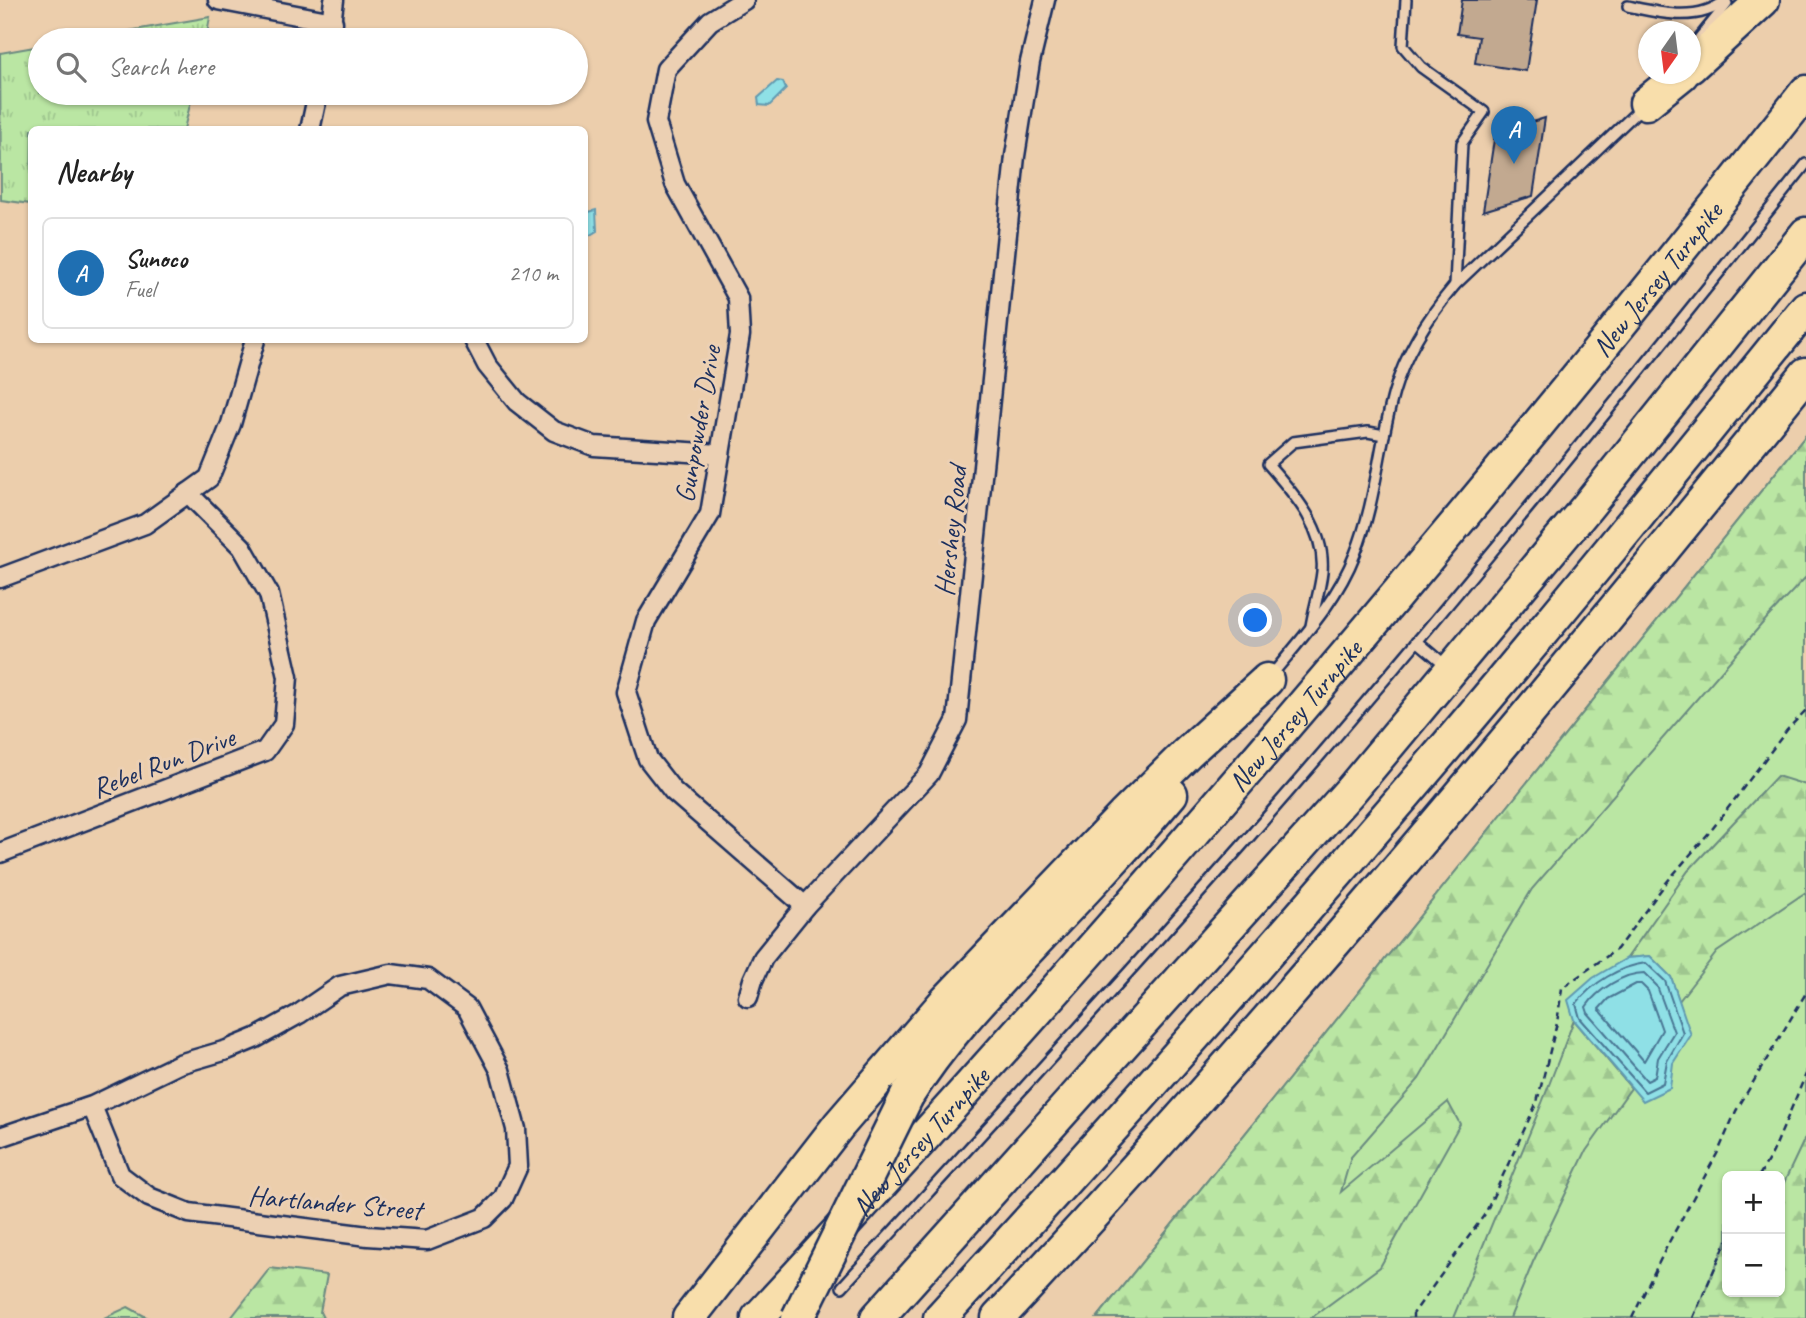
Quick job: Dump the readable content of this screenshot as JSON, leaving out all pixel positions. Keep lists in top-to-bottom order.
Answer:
{
  "streets": {
    "highway": ["New Jersey Turnpike"],
    "street": [
      "Gunpowder Drive",
      "Hershey Road",
      "Rebel Run Drive",
      "Hartlander Street"
    ]
  },
  "crossings": [
    ["Gunpowder Drive", "Hershey Road"]
  ],
  "north": "bottom",
  "page": {
    "search": "Search here",
    "pins": "A",
    "heading": "Nearby",
    "list": [
      {
        "mark": "A",
        "name": "Sunoco",
        "note": "Fuel",
        "value": "210 m"
      }
    ],
    "map_buttons": ["+", "−"]
  }
}
